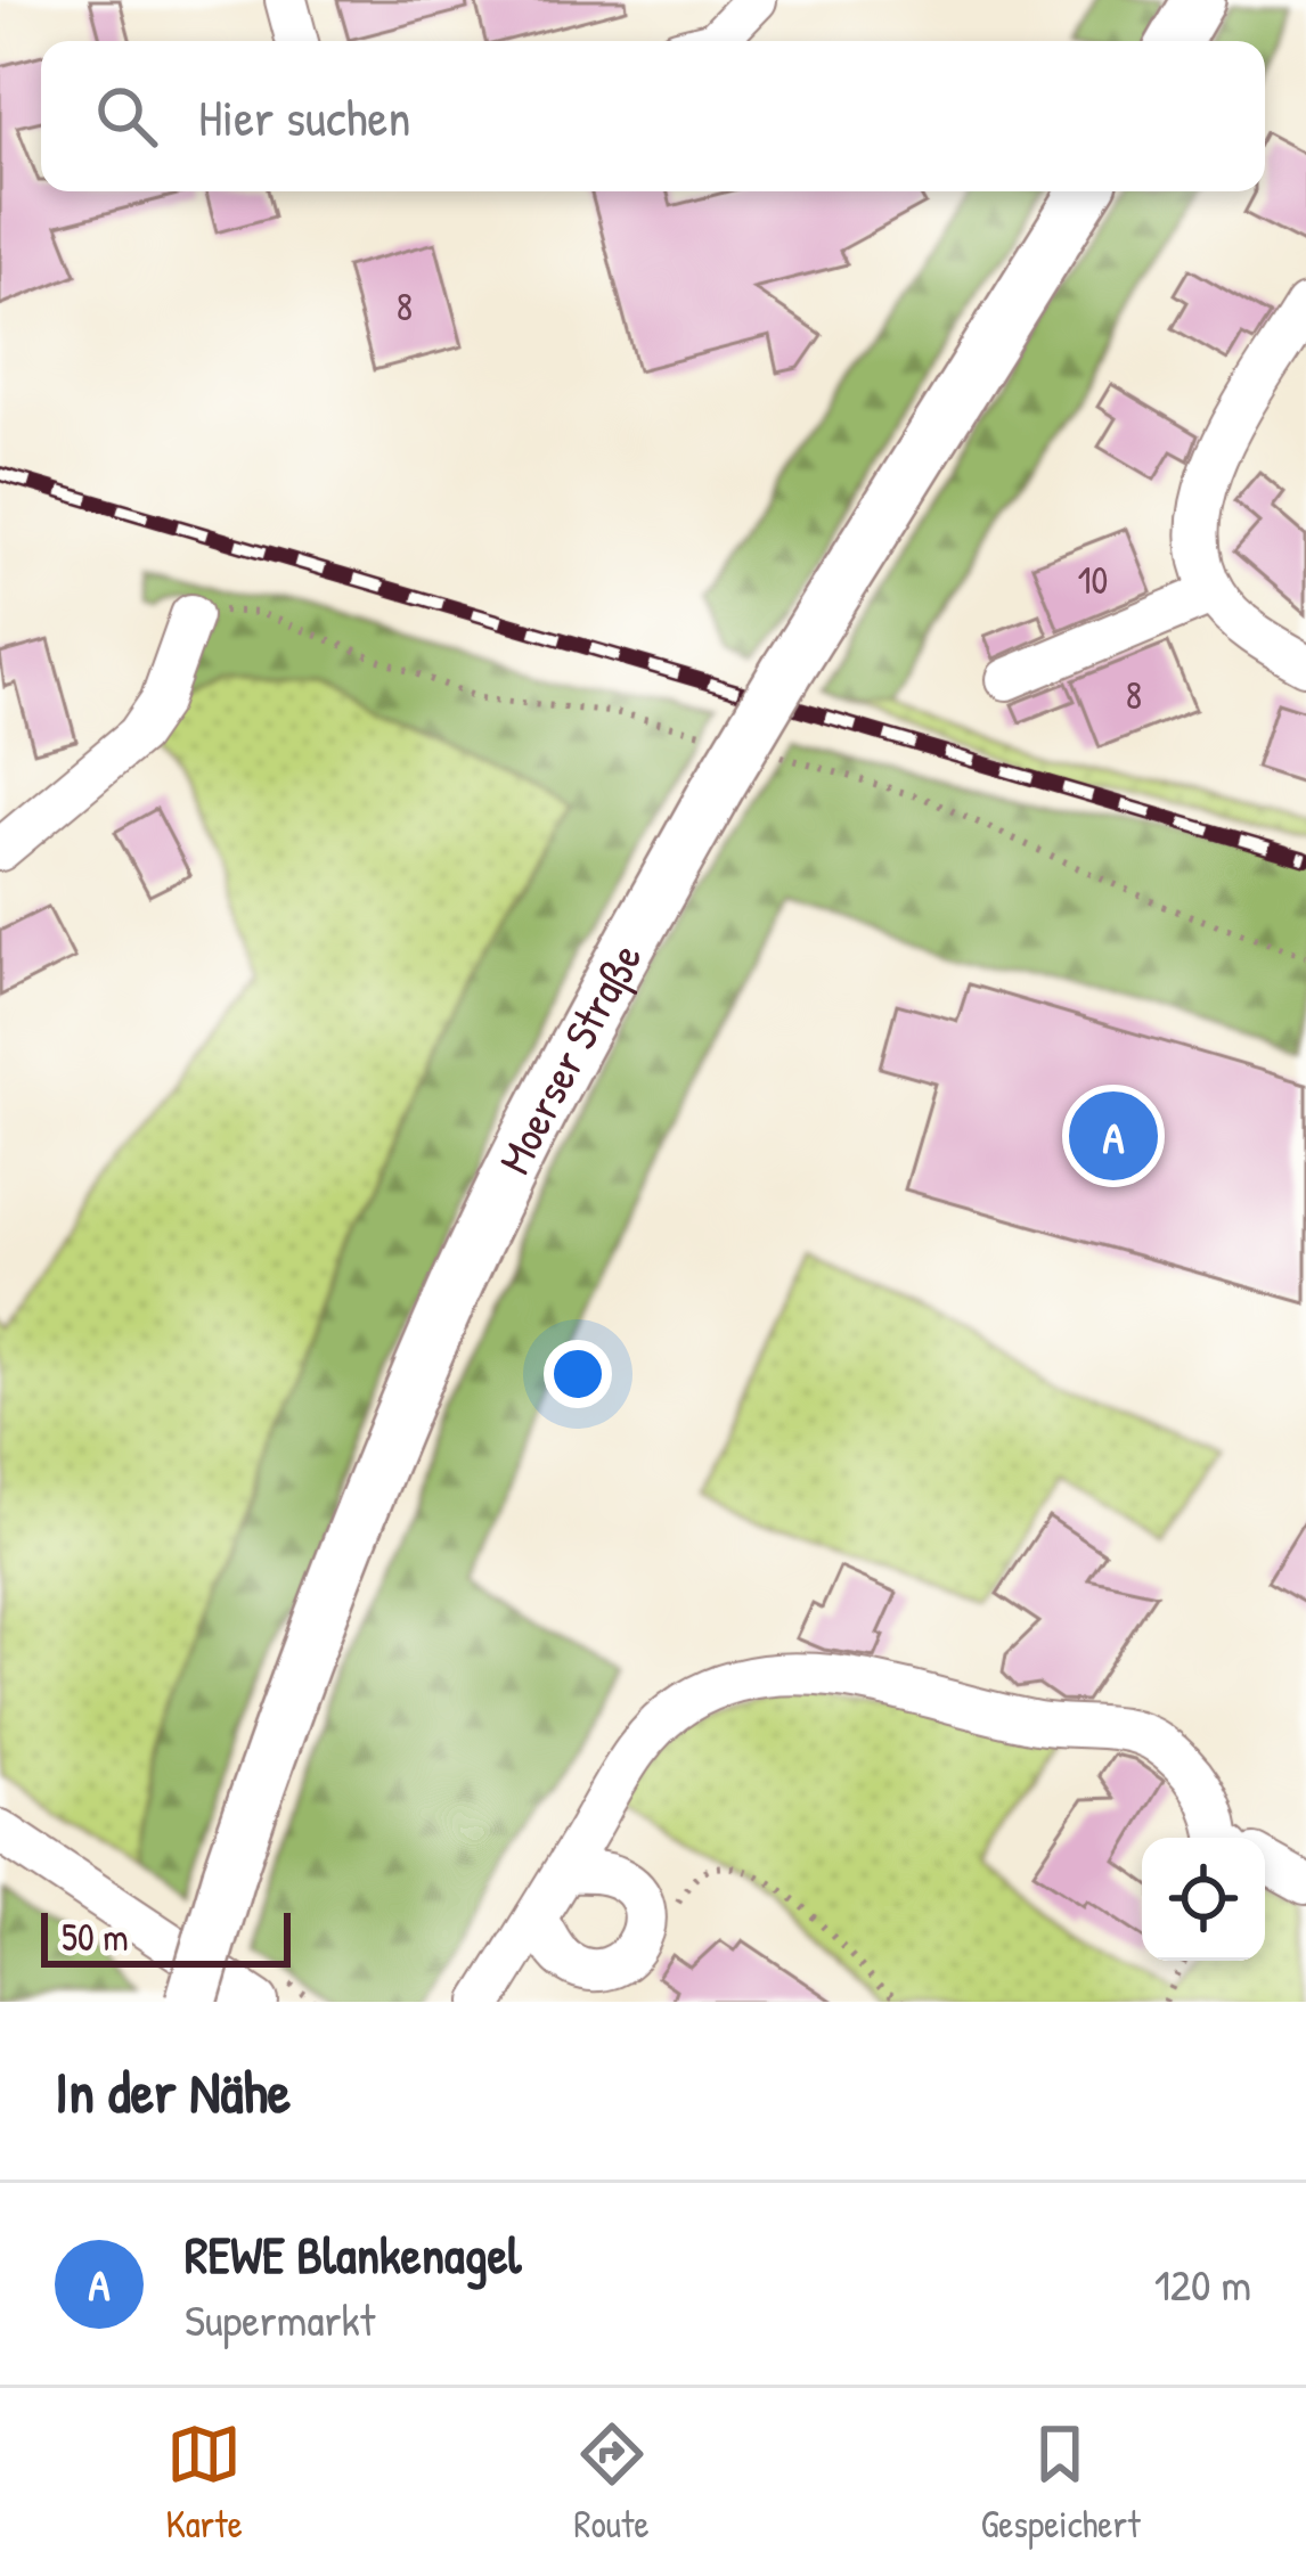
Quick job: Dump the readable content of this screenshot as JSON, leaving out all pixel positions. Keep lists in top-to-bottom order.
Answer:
{
  "streets": {
    "main road": ["Moerser Straße"]
  },
  "house_numbers": ["8", "10", "8"],
  "scale_bar": "50 m",
  "page": {
    "search": "Hier suchen",
    "pins": "A",
    "scale": "50 m",
    "heading": "In der Nähe",
    "list": [
      {
        "mark": "A",
        "name": "REWE Blankenagel",
        "note": "Supermarkt",
        "value": "120 m"
      }
    ],
    "nav": ["Karte", "Route", "Gespeichert"]
  }
}
